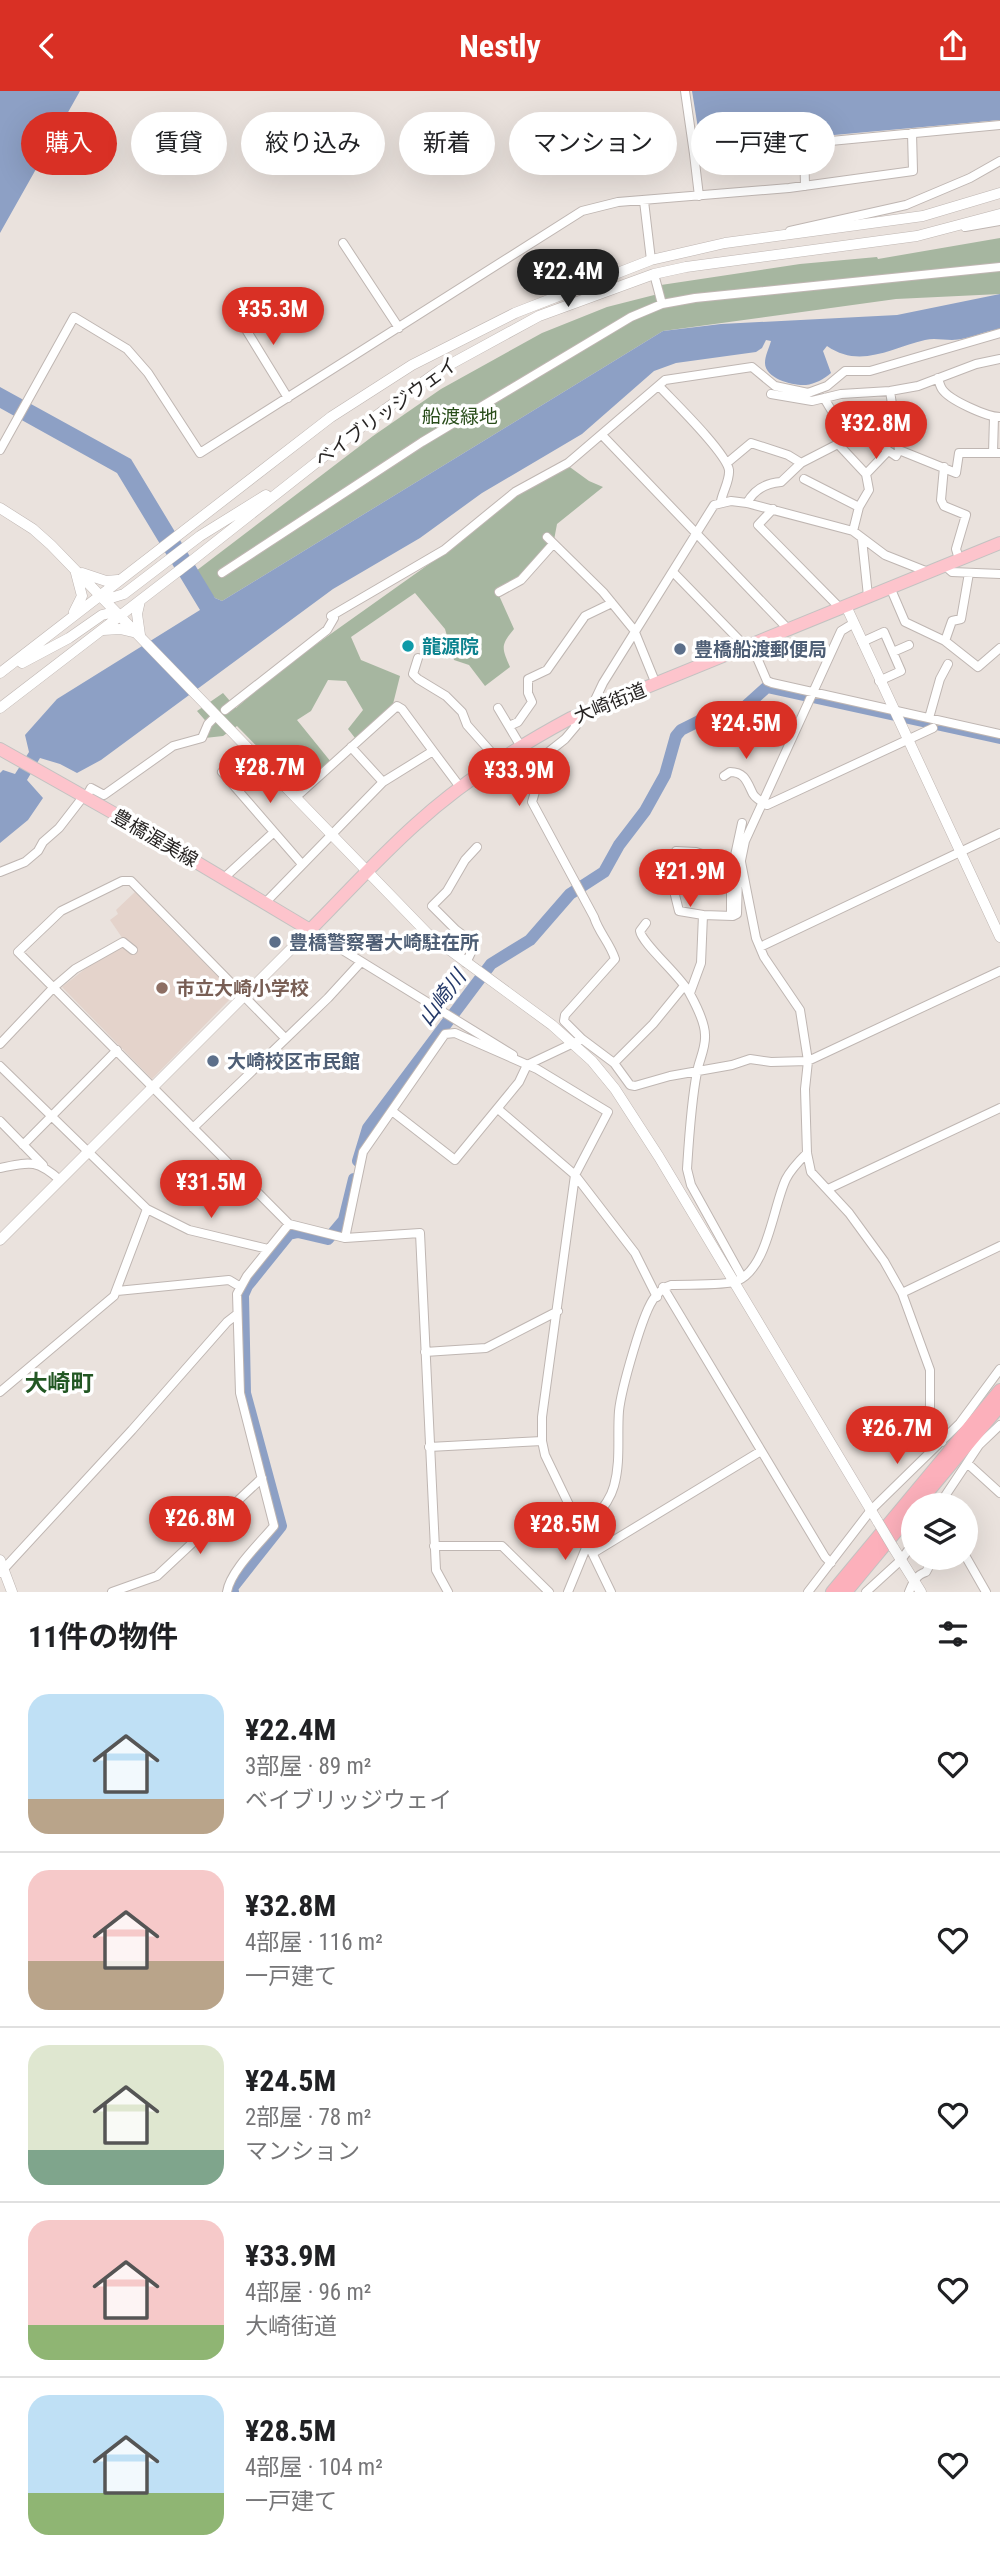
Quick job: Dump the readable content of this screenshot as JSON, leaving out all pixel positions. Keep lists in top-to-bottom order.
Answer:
{
  "streets": {
    "main road": ["大崎街道", "豊橋渥美線"],
    "street": ["ベイブリッジウェイ"]
  },
  "crossings": [
    ["大崎街道", "豊橋渥美線"]
  ],
  "districts": ["大崎町"],
  "water": ["山崎川"],
  "parks": ["船渡緑地"],
  "places": [
    "龍源院",
    "豊橋船渡郵便局",
    "豊橋警察署大崎駐在所",
    "市立大崎小学校",
    "大崎校区市民館"
  ],
  "page": {
    "header": "Nestly",
    "chip": [
      "購入",
      "賃貸",
      "絞り込み",
      "新着",
      "マンション",
      "一戸建て"
    ],
    "price": [
      "¥22.4M",
      "¥35.3M",
      "¥32.8M",
      "¥24.5M",
      "¥28.7M",
      "¥33.9M",
      "¥21.9M",
      "¥31.5M",
      "¥26.7M",
      "¥26.8M",
      "¥28.5M"
    ],
    "heading": "11件の物件",
    "list": [
      {
        "name": "¥22.4M",
        "note": "3部屋 · 89 m² · ベイブリッジウェイ"
      },
      {
        "name": "¥32.8M",
        "note": "4部屋 · 116 m² · 一戸建て"
      },
      {
        "name": "¥24.5M",
        "note": "2部屋 · 78 m² · マンション"
      },
      {
        "name": "¥33.9M",
        "note": "4部屋 · 96 m² · 大崎街道"
      },
      {
        "name": "¥28.5M",
        "note": "4部屋 · 104 m² · 一戸建て"
      }
    ]
  }
}
